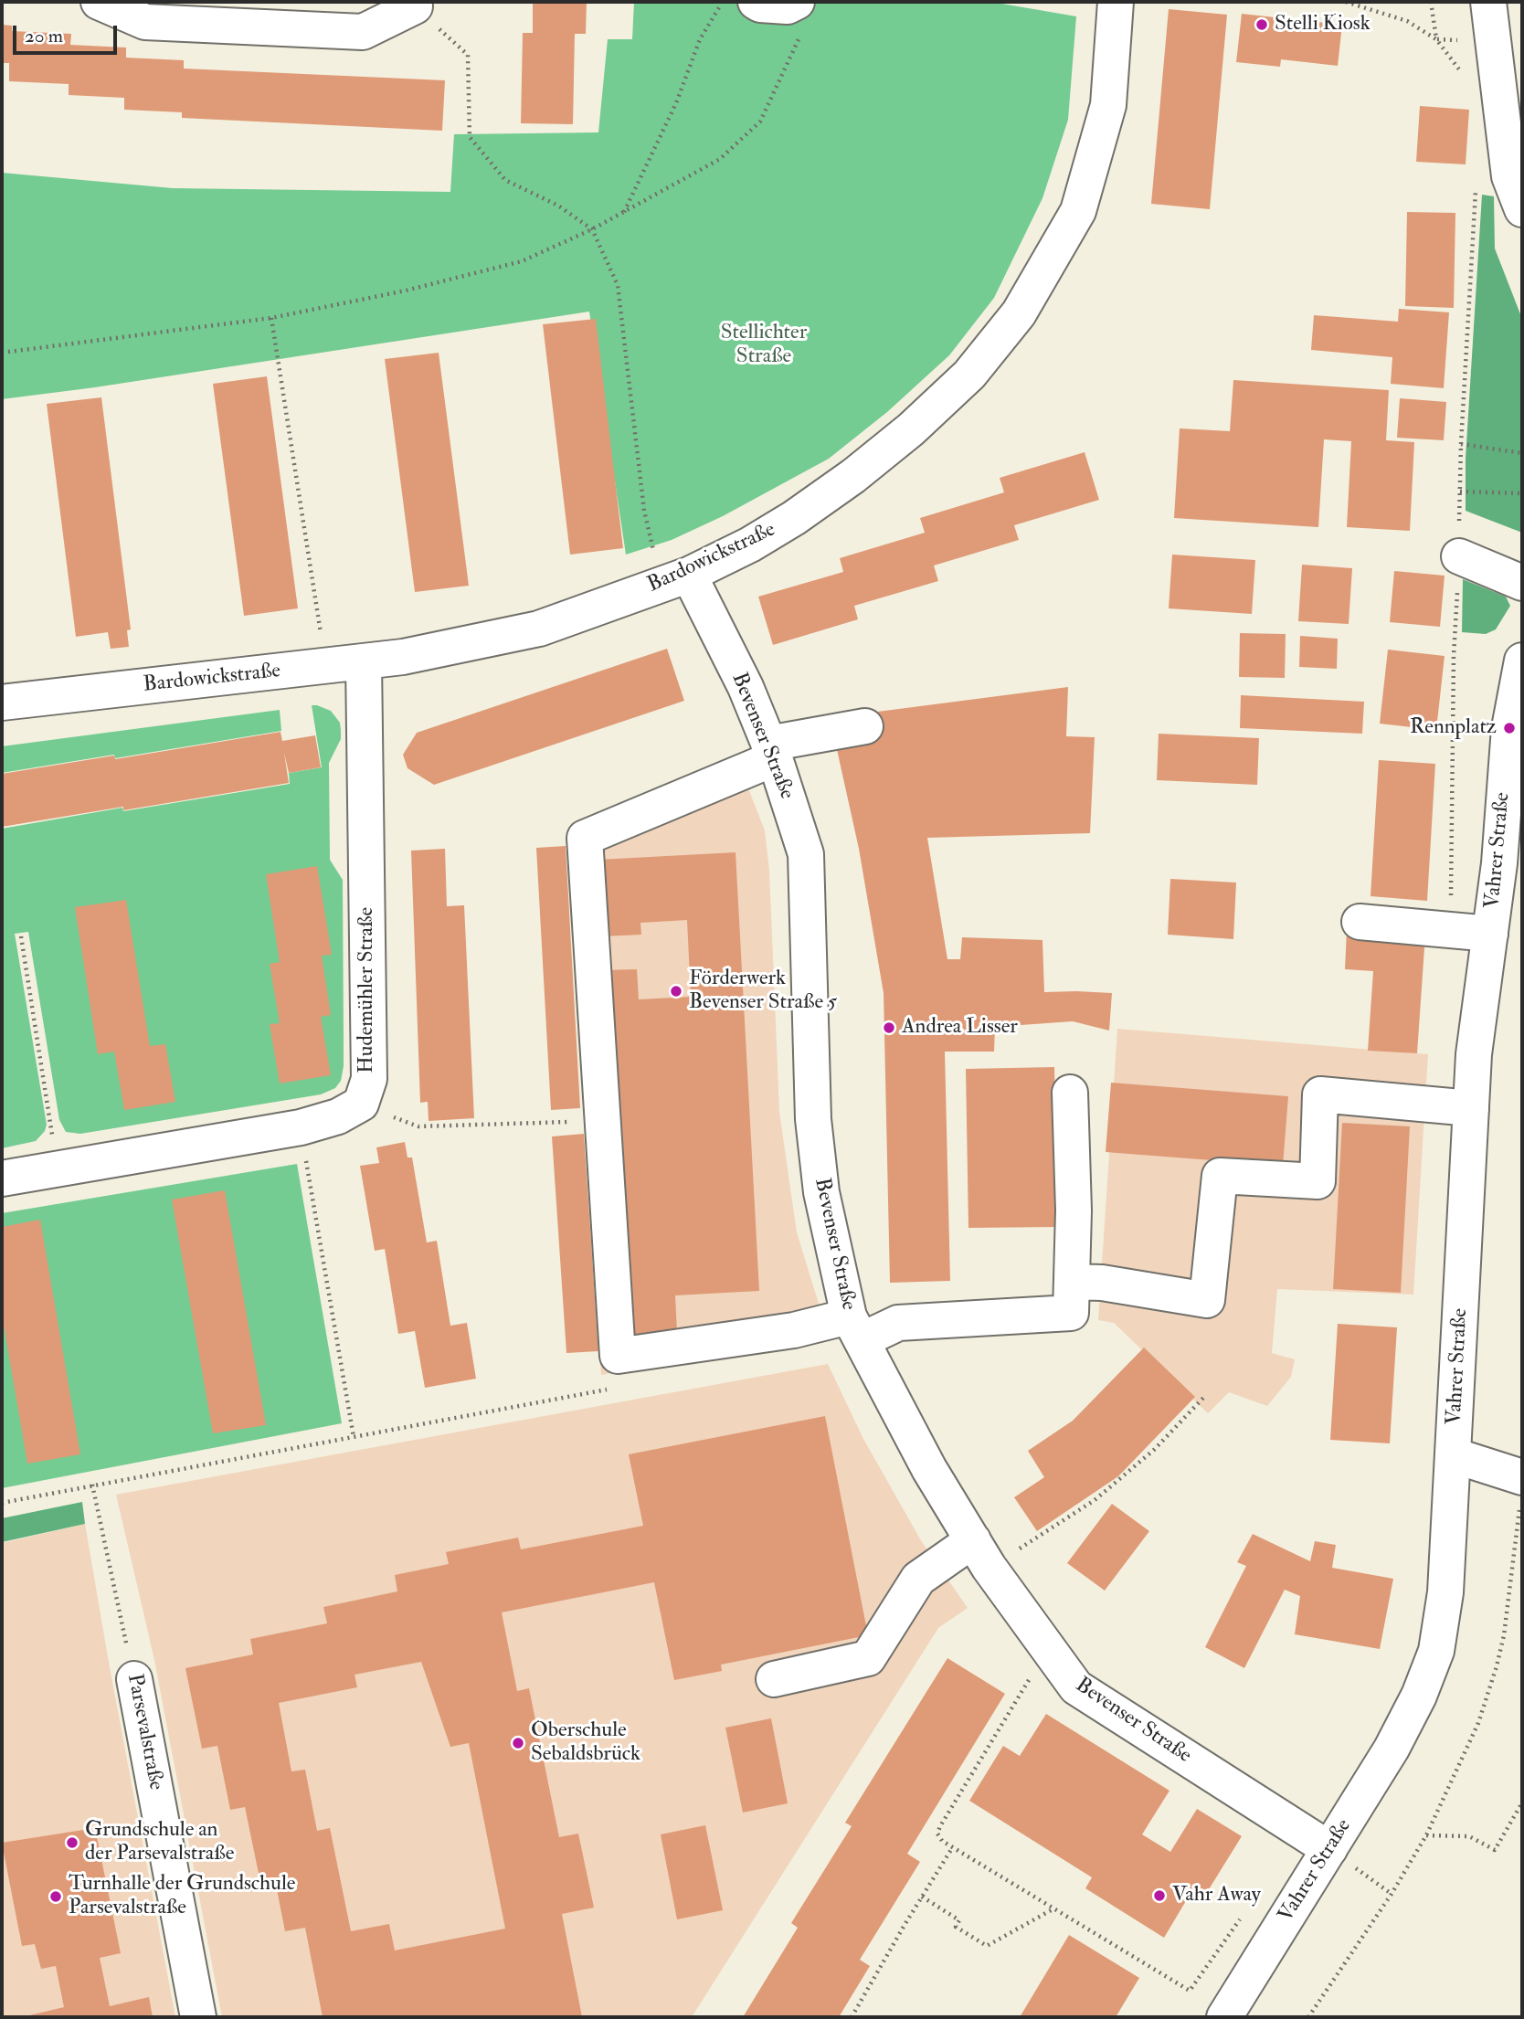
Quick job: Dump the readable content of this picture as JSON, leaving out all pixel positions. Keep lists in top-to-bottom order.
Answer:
{
  "streets": {
    "street": [
      "Bardowickstraße",
      "Bevenser Straße",
      "Vahrer Straße",
      "Hudemühler Straße",
      "Parsevalstraße"
    ]
  },
  "crossings": [
    ["Bardowickstraße", "Bevenser Straße"],
    ["Bardowickstraße", "Hudemühler Straße"],
    ["Bevenser Straße", "Vahrer Straße"]
  ],
  "parks": ["Stellichter Straße"],
  "places": [
    "Stelli Kiosk",
    "Rennplatz",
    "Förderwerk Bevenser Straße 5",
    "Andrea Lisser",
    "Oberschule Sebaldsbrück",
    "Grundschule an der Parsevalstraße",
    "Vahr Away",
    "Turnhalle der Grundschule Parsevalstraße"
  ],
  "scale_bar": "20 m"
}
